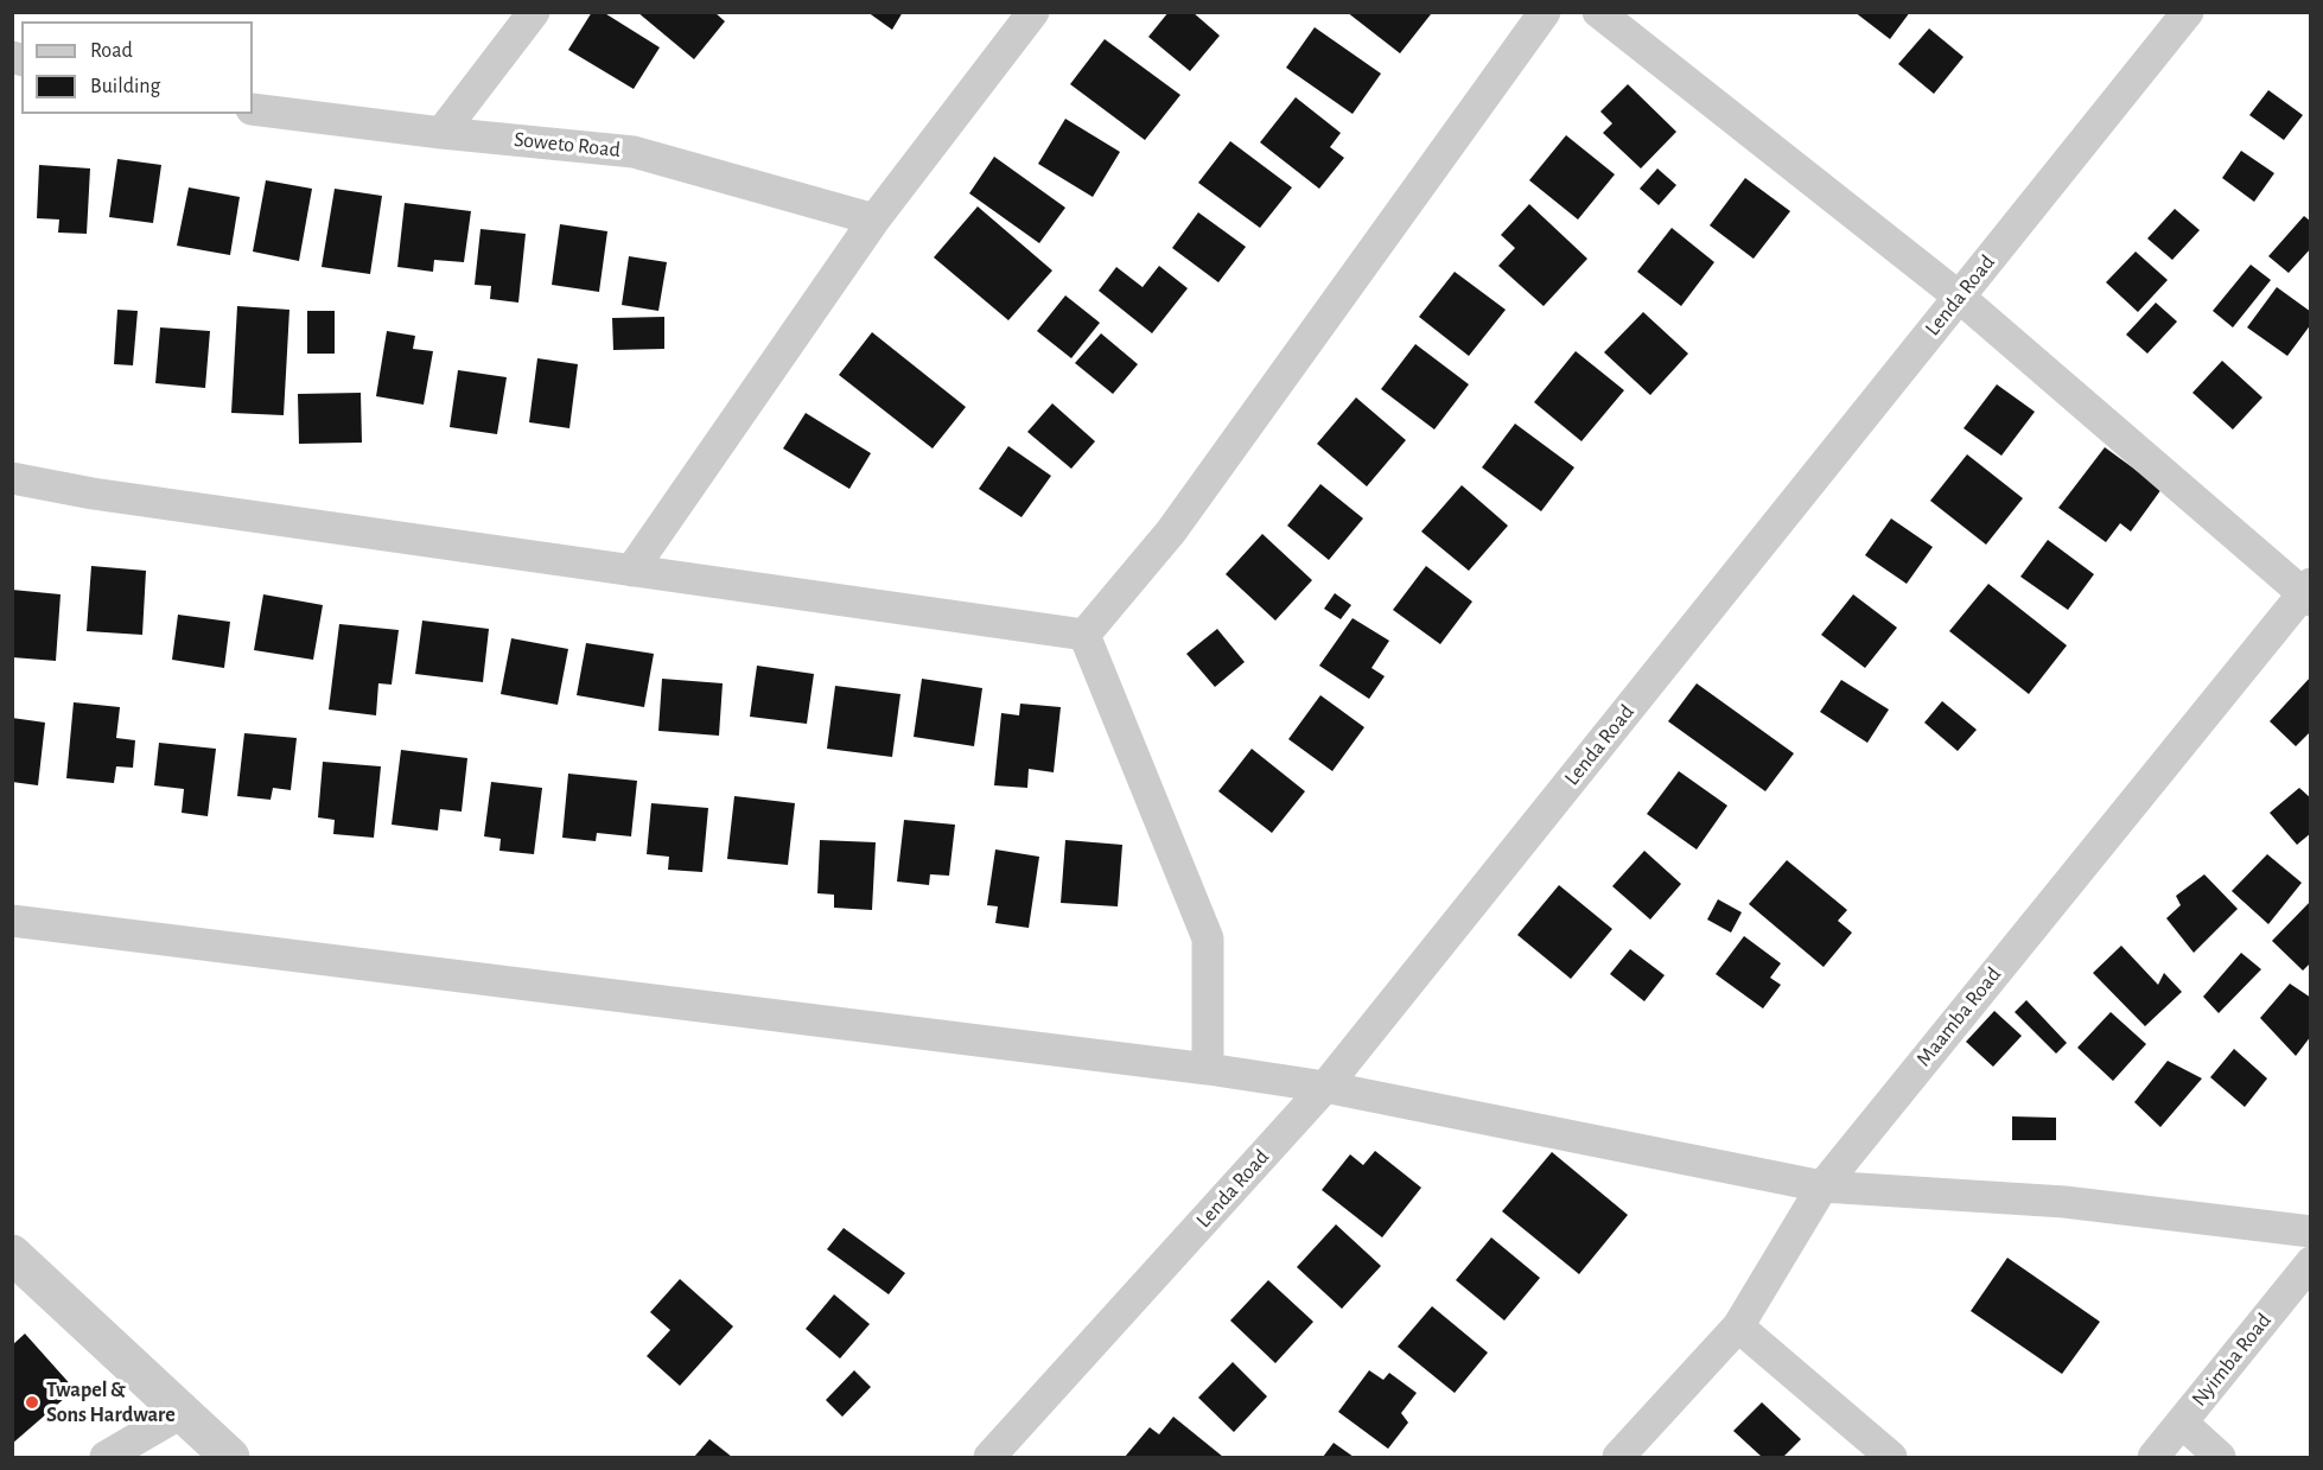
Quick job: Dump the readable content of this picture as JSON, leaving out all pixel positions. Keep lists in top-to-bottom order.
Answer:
{
  "streets": {
    "street": [
      "Soweto Road",
      "Lenda Road",
      "Maamba Road",
      "Nyimba Road"
    ]
  },
  "places": ["Twapel & Sons Hardware"],
  "legend": ["Road", "Building"]
}
